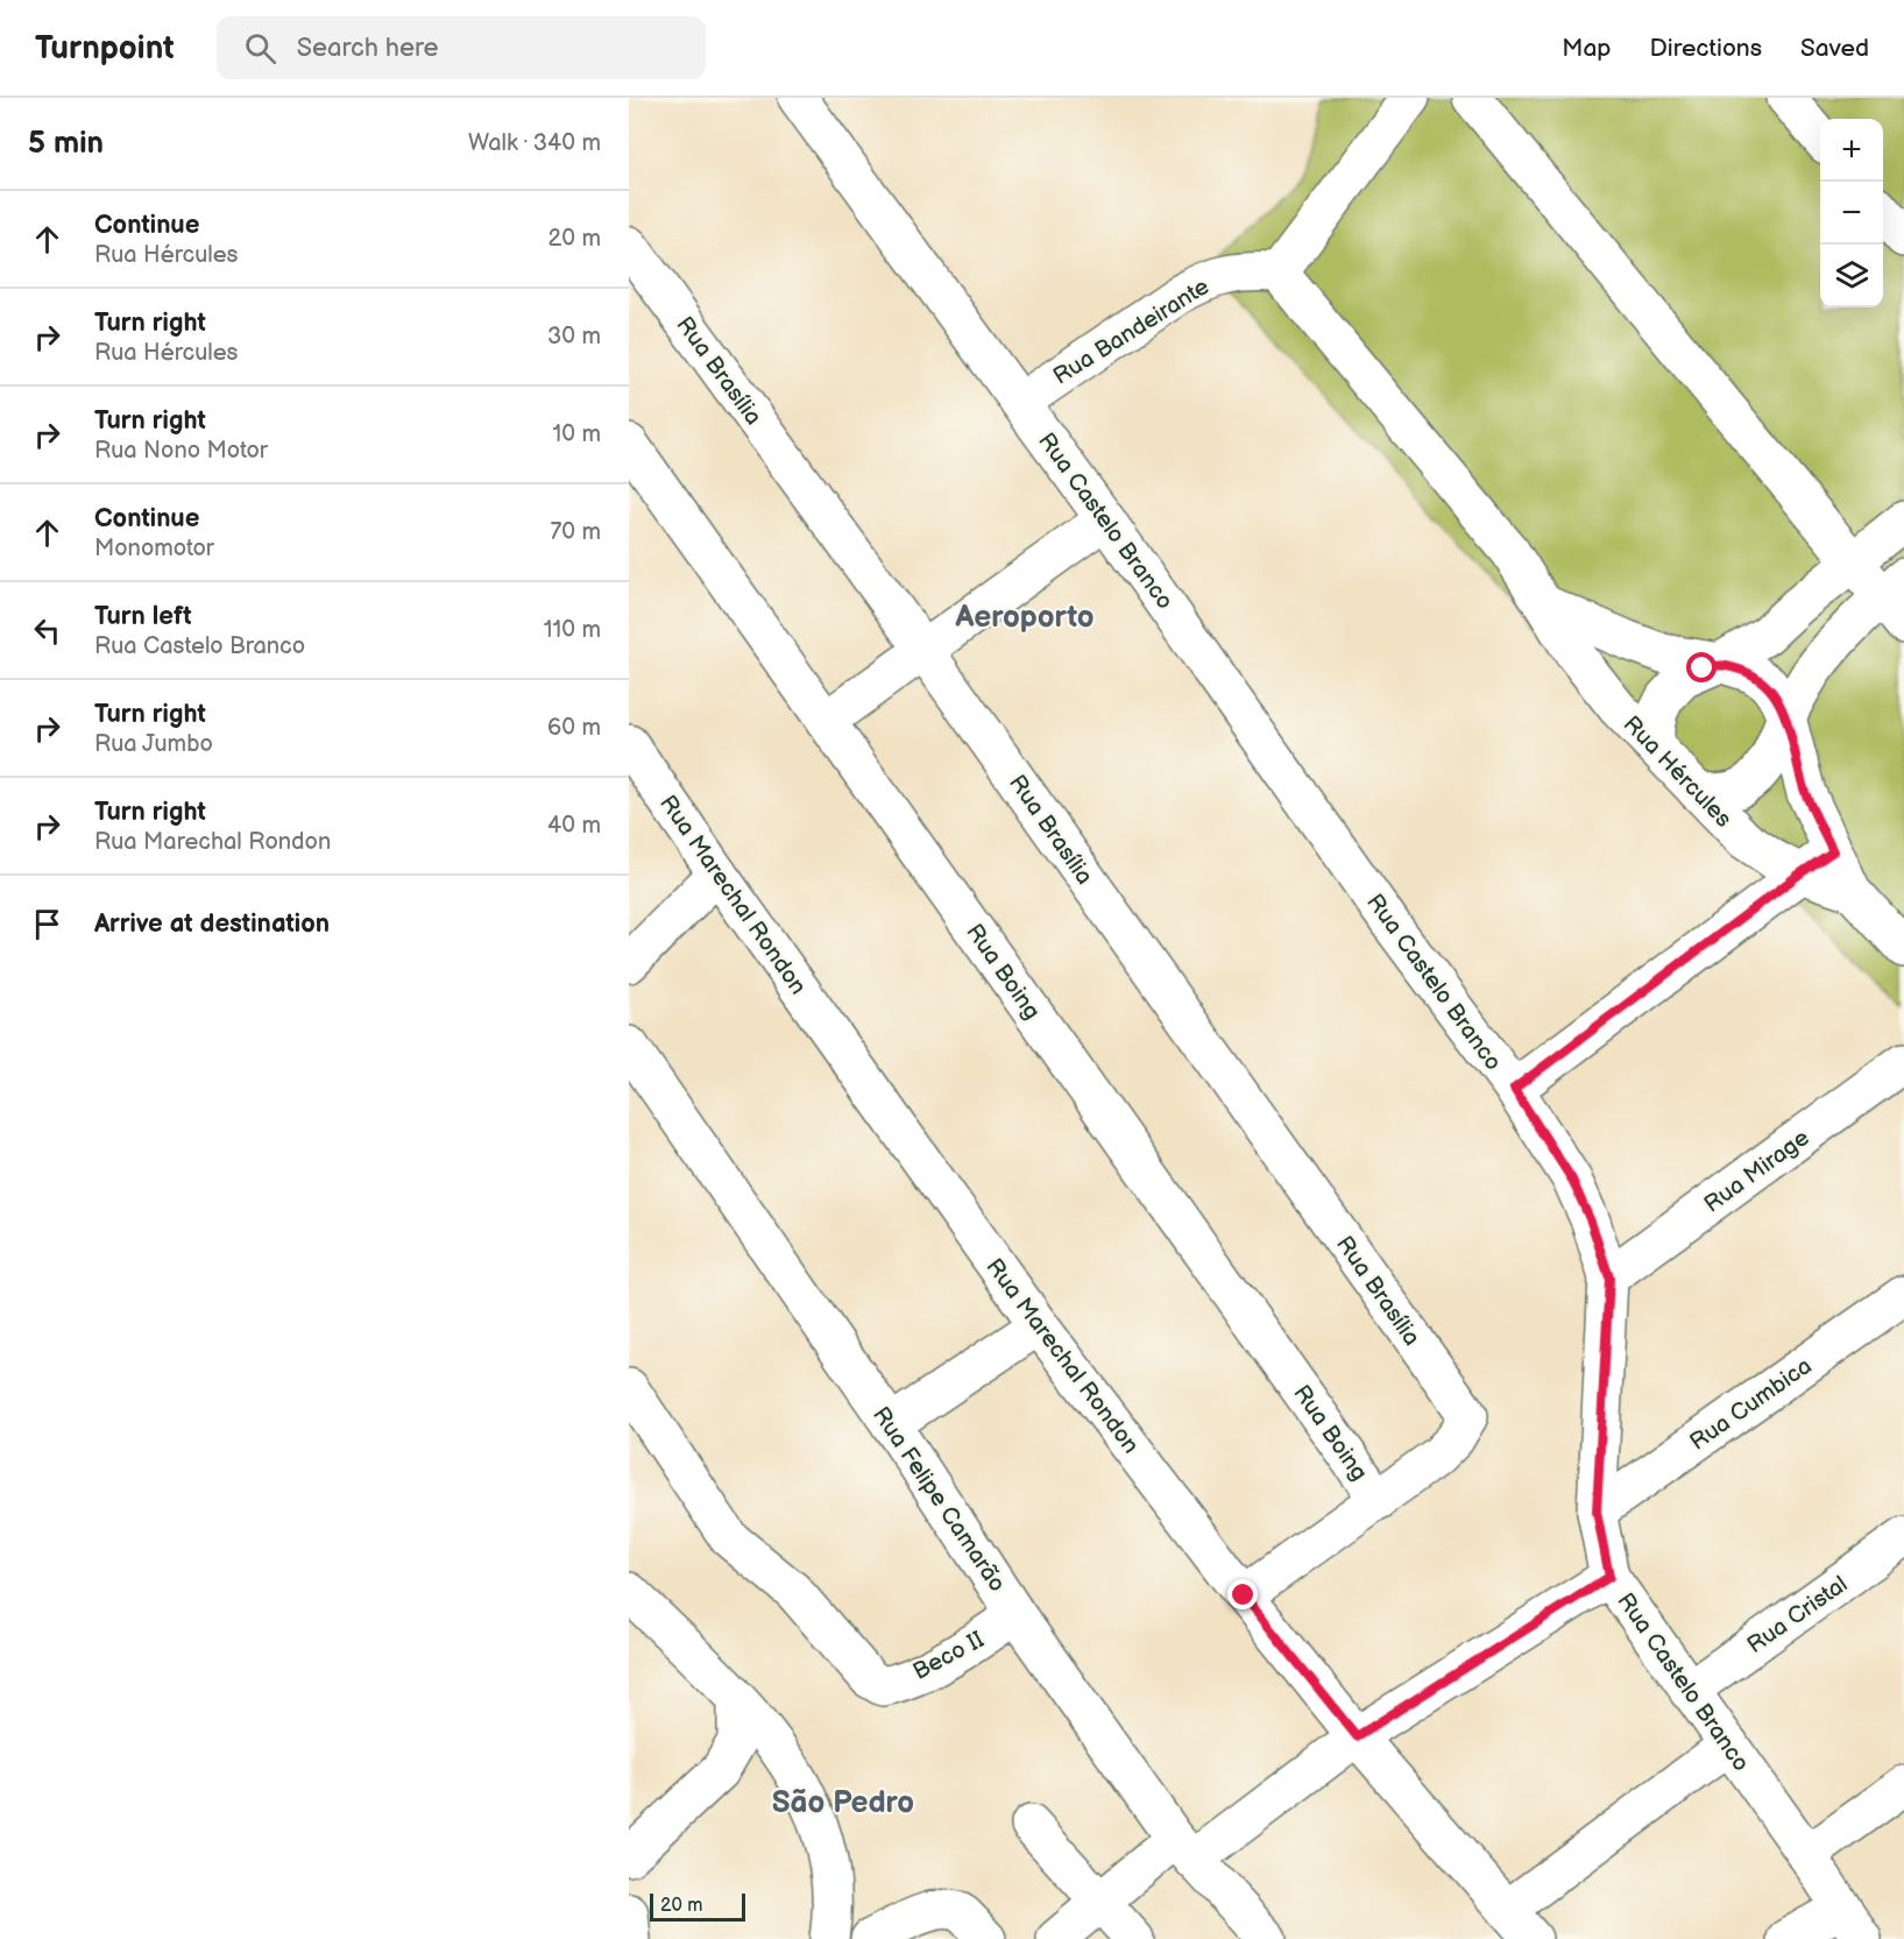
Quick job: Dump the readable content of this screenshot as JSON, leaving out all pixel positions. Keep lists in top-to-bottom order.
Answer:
{
  "streets": {
    "street": [
      "Rua Bandeirante",
      "Rua Brasília",
      "Rua Castelo Branco",
      "Rua Hércules",
      "Rua Marechal Rondon",
      "Rua Boing",
      "Rua Mirage",
      "Rua Cumbica",
      "Rua Felipe Camarão",
      "Rua Cristal",
      "Beco II"
    ]
  },
  "crossings": [
    ["Rua Bandeirante", "Rua Castelo Branco"],
    ["Rua Bandeirante", "Rua Hércules"],
    ["Rua Brasília", "Rua Boing"],
    ["Rua Castelo Branco", "Rua Mirage"],
    ["Rua Castelo Branco", "Rua Cumbica"],
    ["Rua Castelo Branco", "Rua Cristal"],
    ["Rua Marechal Rondon", "Rua Boing"],
    ["Rua Felipe Camarão", "Beco II"]
  ],
  "districts": ["Aeroporto", "São Pedro"],
  "scale_bar": "20 m",
  "page": {
    "header": "Turnpoint",
    "search": "Search here",
    "nav": ["Map", "Directions", "Saved"],
    "heading": ["5 min", "Walk · 340 m"],
    "map_buttons": ["+", "−"],
    "list": [
      ["Continue", "Rua Hércules", "20 m"],
      ["Turn right", "Rua Hércules", "30 m"],
      ["Turn right", "Rua Nono Motor", "10 m"],
      ["Continue", "Monomotor", "70 m"],
      ["Turn left", "Rua Castelo Branco", "110 m"],
      ["Turn right", "Rua Jumbo", "60 m"],
      ["Turn right", "Rua Marechal Rondon", "40 m"],
      "Arrive at destination"
    ],
    "scale": "20 m"
  }
}
